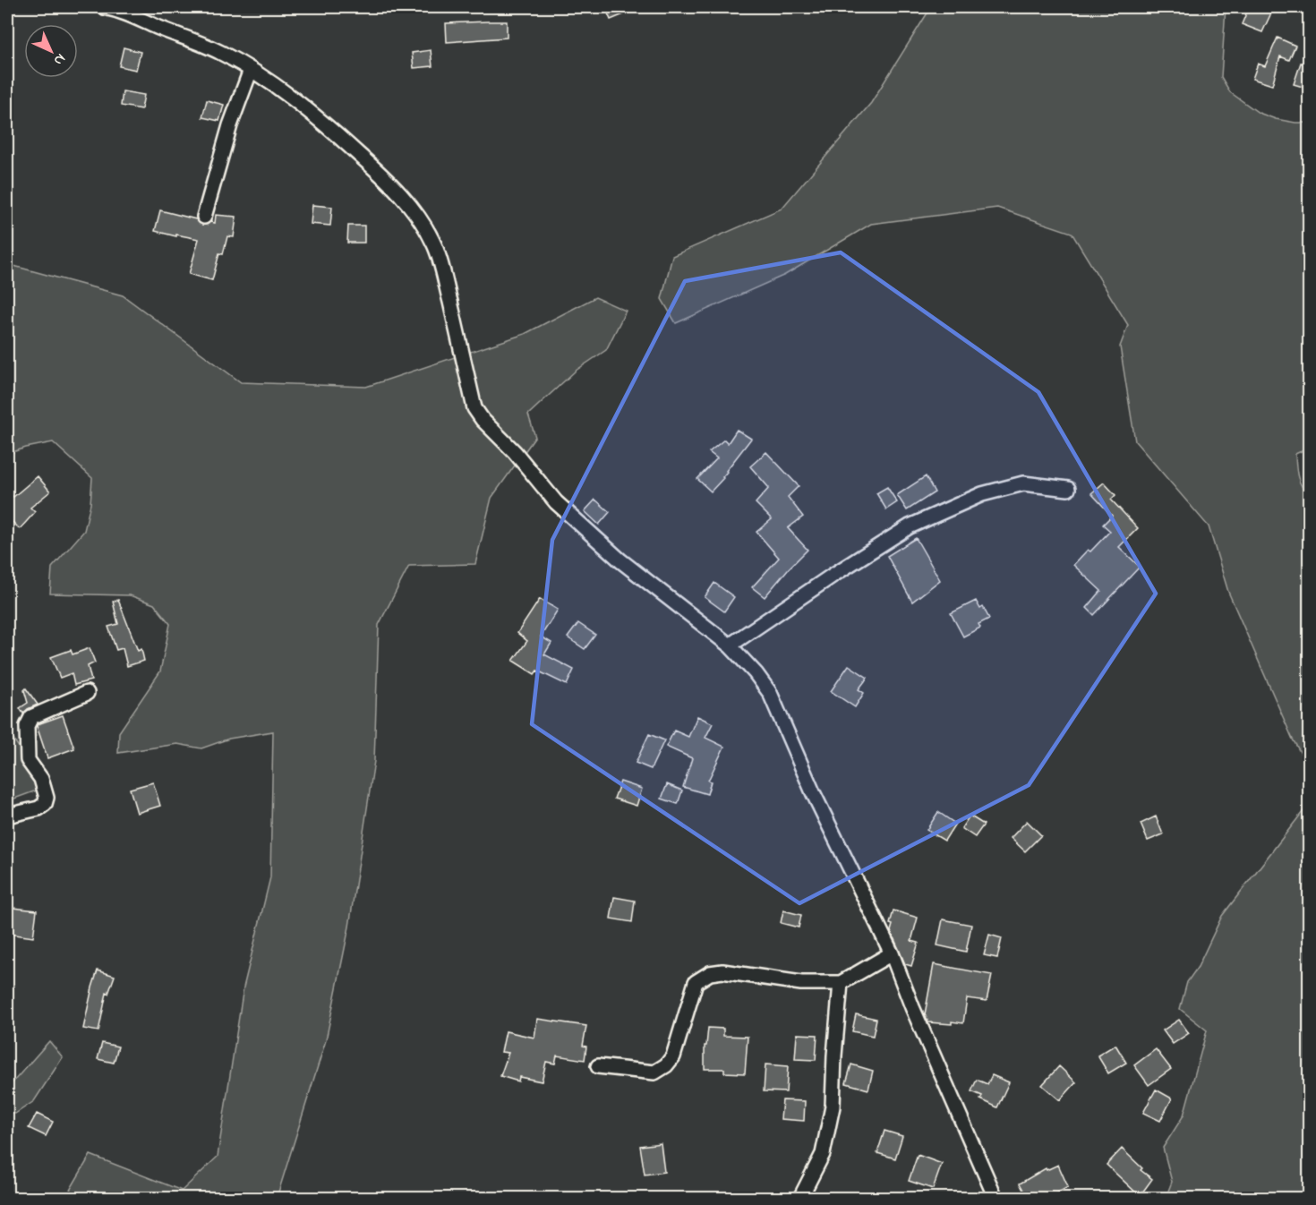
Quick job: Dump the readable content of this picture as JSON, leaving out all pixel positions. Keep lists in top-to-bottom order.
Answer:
{
  "north": "bottom right"
}
